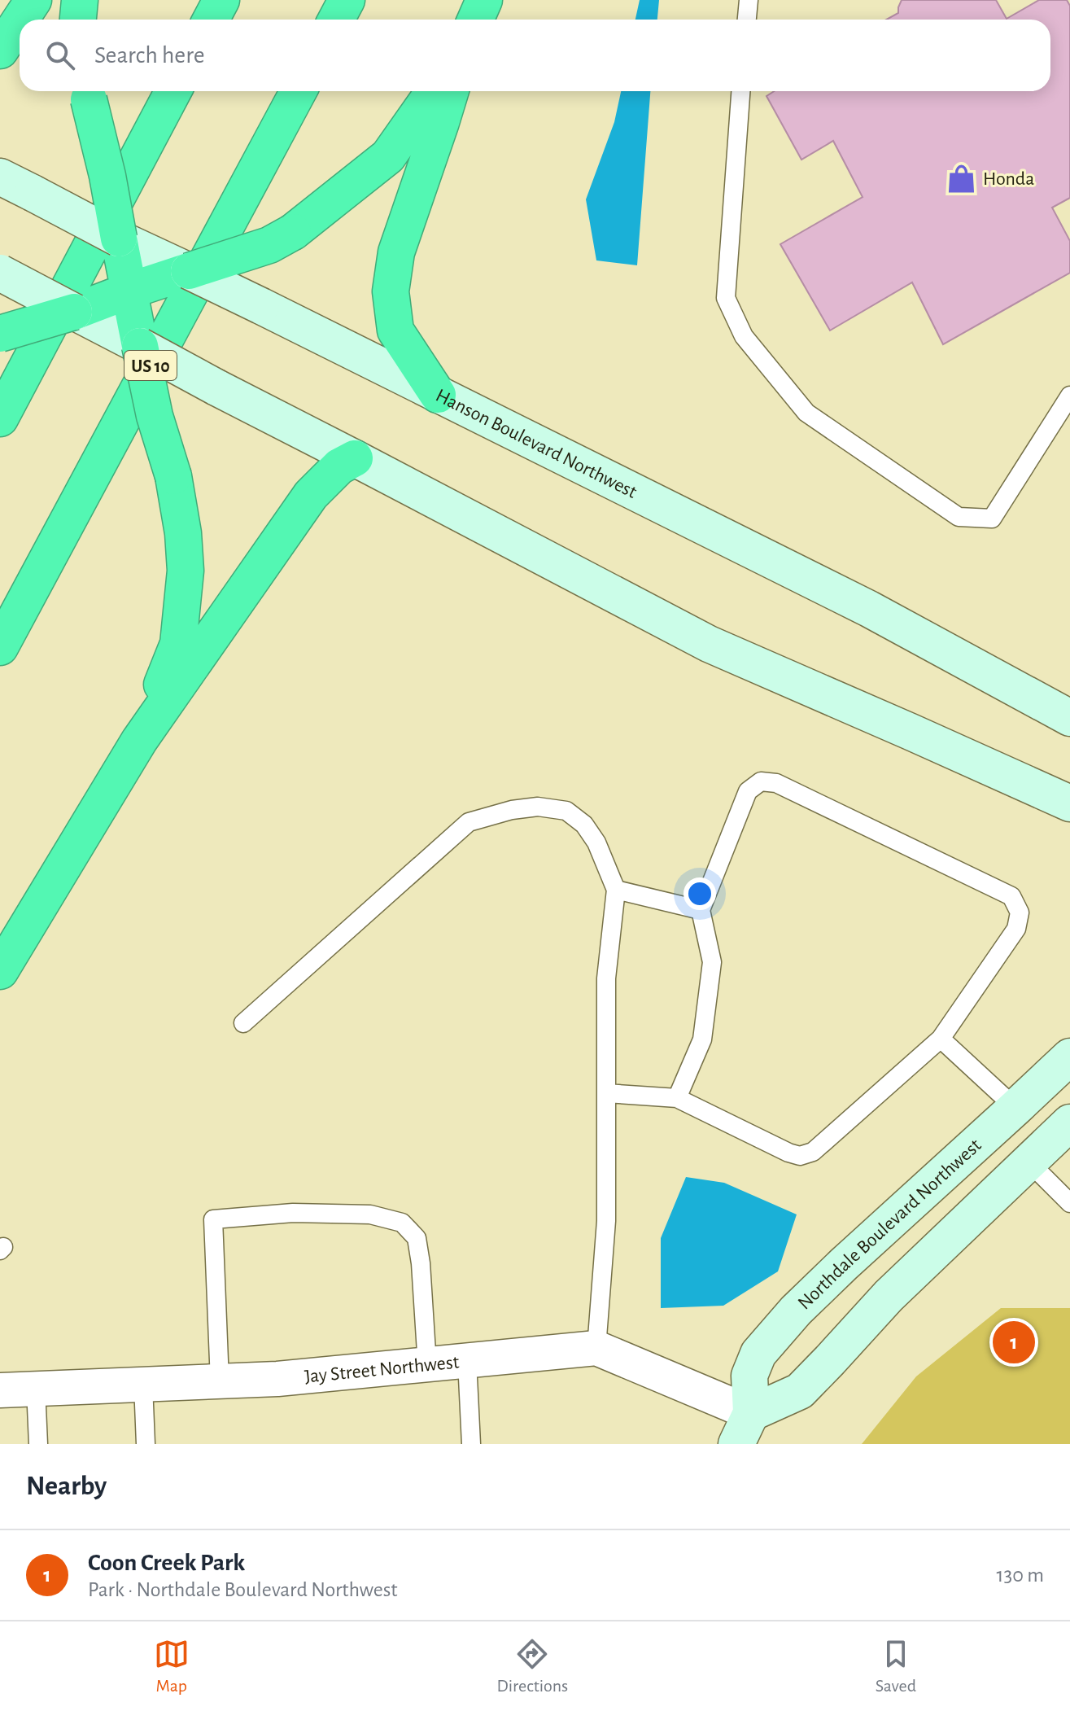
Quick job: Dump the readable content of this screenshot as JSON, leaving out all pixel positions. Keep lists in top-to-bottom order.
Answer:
{
  "streets": {
    "highway": ["US 10"],
    "main road": ["Hanson Boulevard Northwest", "Northdale Boulevard Northwest"],
    "street": ["Jay Street Northwest"]
  },
  "crossings": [
    ["Northdale Boulevard Northwest", "Jay Street Northwest"]
  ],
  "places": {
    "shop": ["Honda"]
  },
  "page": {
    "search": "Search here",
    "pins": "1",
    "heading": "Nearby",
    "list": [
      {
        "mark": "1",
        "name": "Coon Creek Park",
        "note": "Park · Northdale Boulevard Northwest",
        "value": "130 m"
      }
    ],
    "nav": ["Map", "Directions", "Saved"]
  }
}
